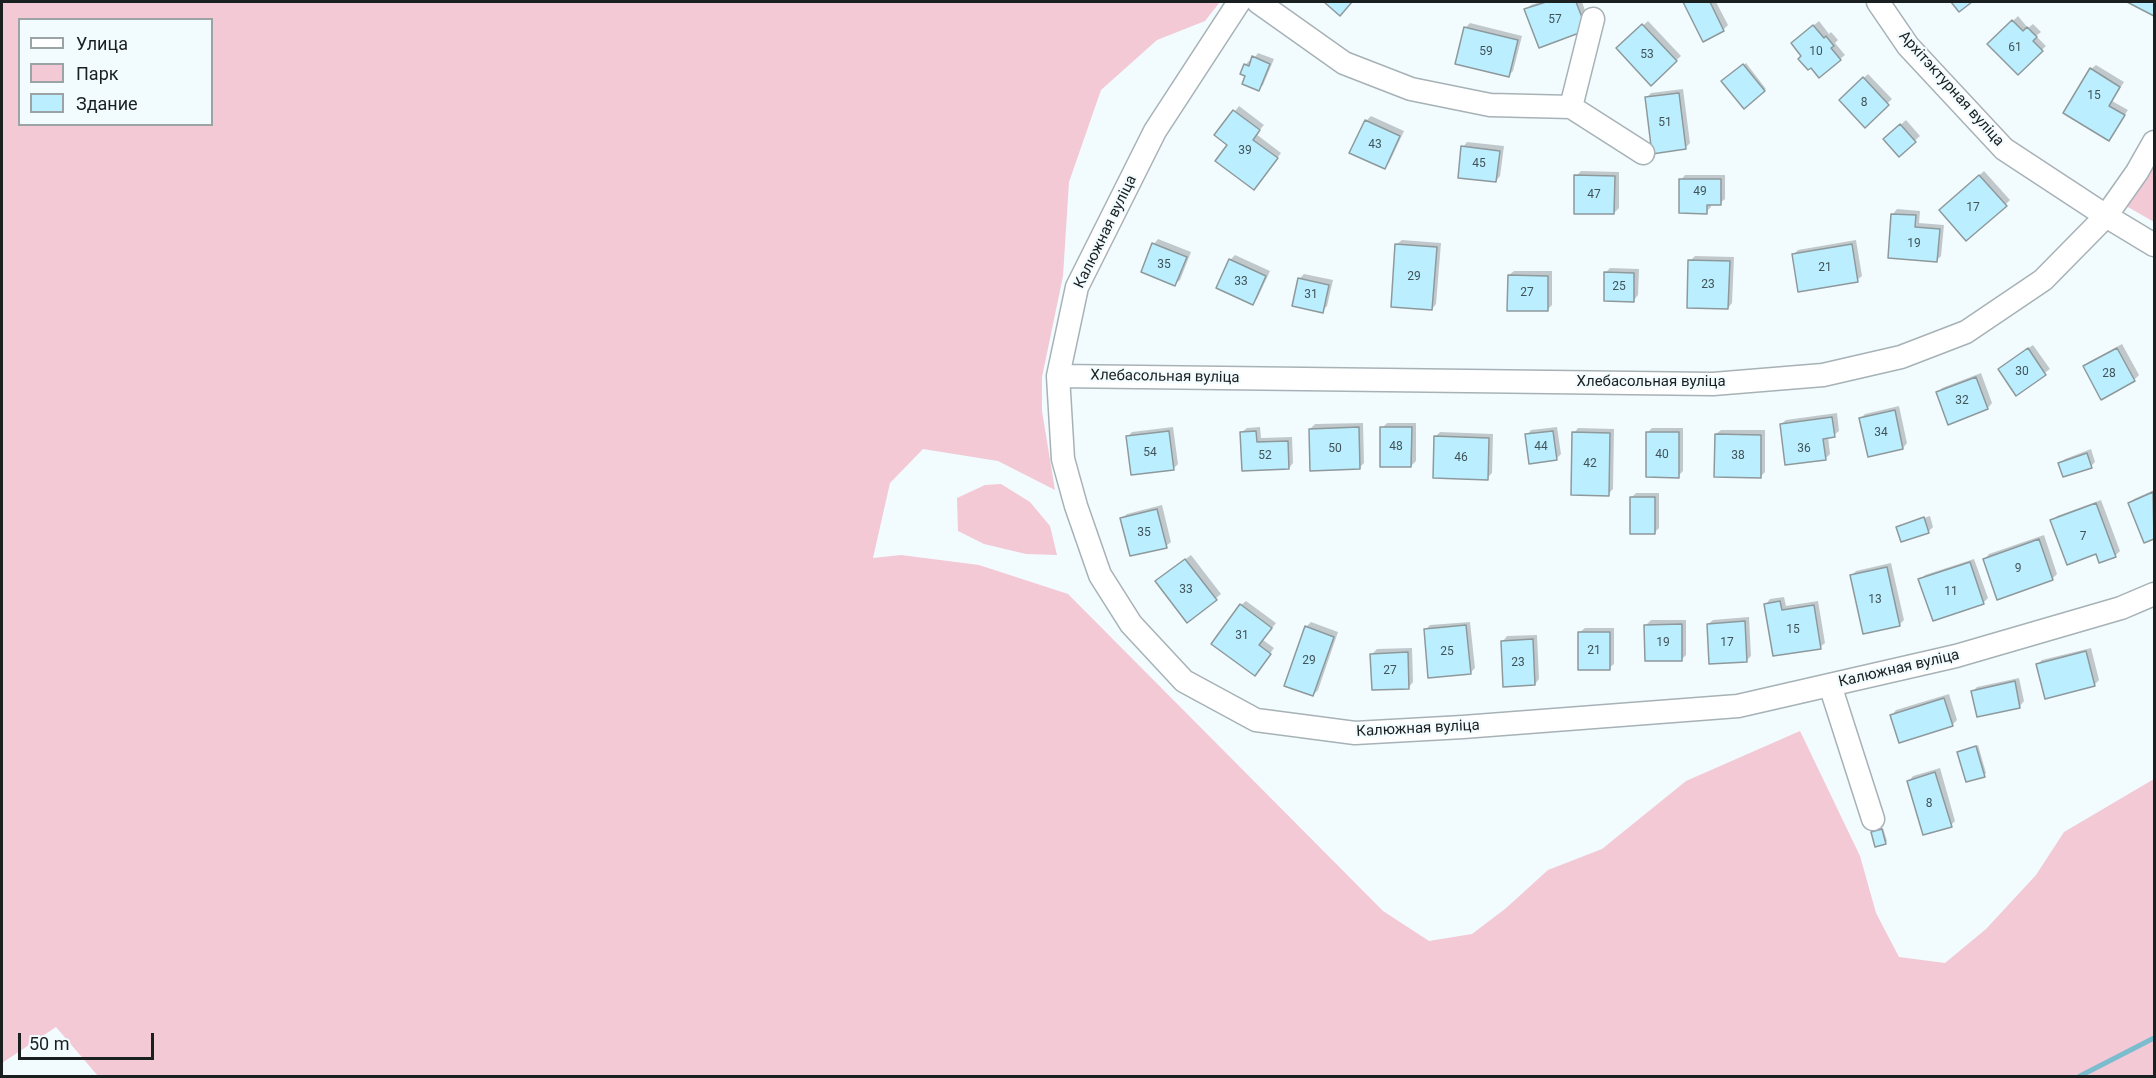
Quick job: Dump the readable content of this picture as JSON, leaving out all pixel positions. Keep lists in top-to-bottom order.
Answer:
{
  "streets": {
    "street": ["Архітэктурная вуліца", "Калюжная вуліца", "Хлебасольная вуліца"]
  },
  "crossings": [
    ["Архітэктурная вуліца", "Хлебасольная вуліца"],
    ["Калюжная вуліца", "Хлебасольная вуліца"]
  ],
  "house_numbers": [
    "57",
    "61",
    "59",
    "10",
    "53",
    "15",
    "8",
    "51",
    "43",
    "39",
    "45",
    "49",
    "47",
    "17",
    "19",
    "35",
    "21",
    "29",
    "33",
    "23",
    "25",
    "27",
    "31",
    "30",
    "28",
    "32",
    "34",
    "48",
    "44",
    "50",
    "36",
    "54",
    "40",
    "52",
    "38",
    "46",
    "42",
    "35",
    "7",
    "9",
    "33",
    "11",
    "13",
    "15",
    "31",
    "19",
    "17",
    "21",
    "25",
    "29",
    "23",
    "27",
    "8"
  ],
  "legend": ["Улица", "Парк", "Здание"],
  "scale_bar": "50 m"
}
